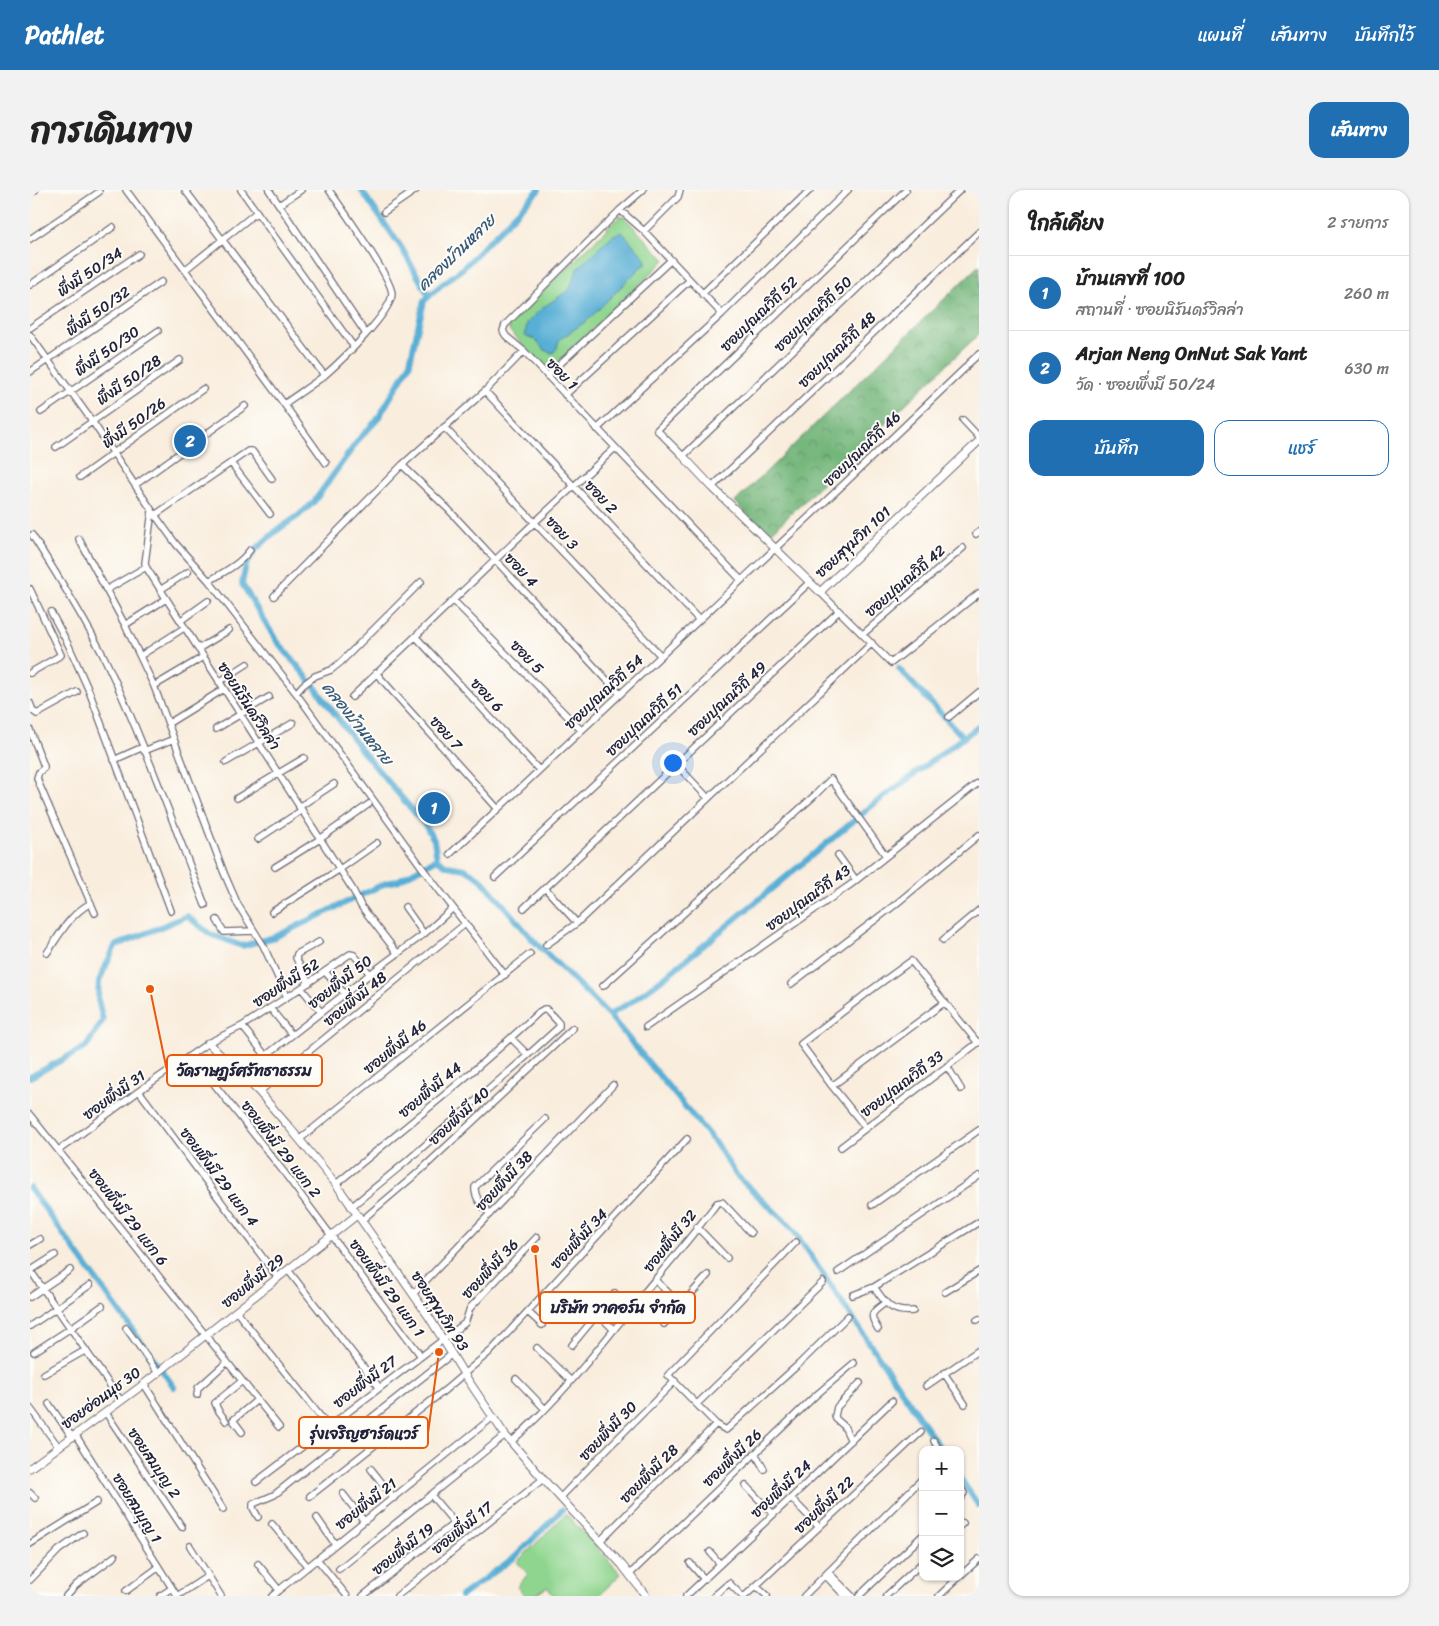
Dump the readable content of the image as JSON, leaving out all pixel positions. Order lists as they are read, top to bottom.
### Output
{
  "streets": {
    "street": [
      "พึ่งมี 50/34",
      "พึ่งมี 50/32",
      "ซอยปุณณวิถี 52",
      "ซอยปุณณวิถี 50",
      "ซอยปุณณวิถี 48",
      "พึ่งมี 50/30",
      "ซอย 1",
      "พึ่งมี 50/28",
      "พึ่งมี 50/26",
      "ซอยปุณณวิถี 46",
      "ซอย 2",
      "ซอย 3",
      "ซอยสุขุมวิท 101",
      "ซอย 4",
      "ซอยปุณณวิถี 42",
      "ซอย 5",
      "ซอยปุณณวิถี 54",
      "ซอย 6",
      "ซอยปุณณวิถี 49",
      "ซอยนิรันดร์วิลล่า",
      "ซอยปุณณวิถี 51",
      "ซอย 7",
      "ซอยปุณณวิถี 43",
      "ซอยพึ่งมี 50",
      "ซอยพึ่งมี 52",
      "ซอยพึ่งมี 48",
      "ซอยพึ่งมี 46",
      "ซอยปุณณวิถี 33",
      "ซอยพึ่งมี 44",
      "ซอยพึ่งมี 31",
      "ซอยพึ่งมี 40",
      "ซอยพึ่งมี 29 แยก 2",
      "ซอยพึ่งมี 29 แยก 4",
      "ซอยพึ่งมี 38",
      "ซอยพึ่งมี 29 แยก 6",
      "ซอยพึ่งมี 34",
      "ซอยพึ่งมี 32",
      "ซอยพึ่งมี 36",
      "ซอยพึ่งมี 29",
      "ซอยพึ่งมี 29 แยก 1",
      "ซอยสุขุมวิท 93",
      "ซอยพึ่งมี 27",
      "ซอยอ่อนนุช 30",
      "ซอยพึ่งมี 30",
      "ซอยพึ่งมี 26",
      "ซอยสมบุญ 2",
      "ซอยพึ่งมี 28",
      "ซอยพึ่งมี 24",
      "ซอยพึ่งมี 21",
      "ซอยพึ่งมี 22",
      "ซอยสมบุญ 1",
      "ซอยพึ่งมี 17",
      "ซอยพึ่งมี 19"
    ]
  },
  "crossings": [
    ["ซอยปุณณวิถี 52", "ซอยปุณณวิถี 50"],
    ["ซอยปุณณวิถี 52", "ซอยสุขุมวิท 101"],
    ["ซอยปุณณวิถี 50", "ซอยสุขุมวิท 101"],
    ["ซอยปุณณวิถี 48", "ซอยสุขุมวิท 101"],
    ["ซอย 1", "ซอยปุณณวิถี 54"],
    ["ซอยปุณณวิถี 46", "ซอยสุขุมวิท 101"],
    ["ซอยปุณณวิถี 46", "ซอยปุณณวิถี 54"],
    ["ซอย 2", "ซอยปุณณวิถี 54"],
    ["ซอย 3", "ซอยปุณณวิถี 54"],
    ["ซอยสุขุมวิท 101", "ซอยปุณณวิถี 54"],
    ["ซอยสุขุมวิท 101", "ซอยปุณณวิถี 51"],
    ["ซอย 4", "ซอยปุณณวิถี 54"],
    ["ซอย 5", "ซอยปุณณวิถี 54"],
    ["ซอยปุณณวิถี 54", "ซอย 6"],
    ["ซอยปุณณวิถี 54", "ซอย 7"],
    ["ซอยนิรันดร์วิลล่า", "ซอยพึ่งมี 50"],
    ["ซอยพึ่งมี 50", "ซอยพึ่งมี 52"],
    ["ซอยพึ่งมี 50", "ซอยสุขุมวิท 93"],
    ["ซอยพึ่งมี 52", "ซอยพึ่งมี 31"],
    ["ซอยพึ่งมี 52", "ซอยสุขุมวิท 93"],
    ["ซอยพึ่งมี 48", "ซอยสุขุมวิท 93"],
    ["ซอยพึ่งมี 46", "ซอยสุขุมวิท 93"],
    ["ซอยพึ่งมี 44", "ซอยสุขุมวิท 93"],
    ["ซอยพึ่งมี 31", "ซอยพึ่งมี 29 แยก 2"],
    ["ซอยพึ่งมี 31", "ซอยพึ่งมี 29 แยก 4"],
    ["ซอยพึ่งมี 31", "ซอยพึ่งมี 29 แยก 6"],
    ["ซอยพึ่งมี 31", "ซอยสุขุมวิท 93"],
    ["ซอยพึ่งมี 40", "ซอยพึ่งมี 29"],
    ["ซอยพึ่งมี 40", "ซอยสุขุมวิท 93"],
    ["ซอยพึ่งมี 29 แยก 2", "ซอยพึ่งมี 29"],
    ["ซอยพึ่งมี 29 แยก 2", "ซอยพึ่งมี 29 แยก 1"],
    ["ซอยพึ่งมี 29 แยก 4", "ซอยพึ่งมี 29"],
    ["ซอยพึ่งมี 38", "ซอยสุขุมวิท 93"],
    ["ซอยพึ่งมี 29 แยก 6", "ซอยพึ่งมี 29"],
    ["ซอยพึ่งมี 34", "ซอยสุขุมวิท 93"],
    ["ซอยพึ่งมี 32", "ซอยสุขุมวิท 93"],
    ["ซอยพึ่งมี 36", "ซอยสุขุมวิท 93"],
    ["ซอยพึ่งมี 36", "ซอยพึ่งมี 27"],
    ["ซอยพึ่งมี 29", "ซอยพึ่งมี 29 แยก 1"],
    ["ซอยพึ่งมี 29", "ซอยสุขุมวิท 93"],
    ["ซอยพึ่งมี 29", "ซอยอ่อนนุช 30"],
    ["ซอยพึ่งมี 29 แยก 1", "ซอยพึ่งมี 27"],
    ["ซอยสุขุมวิท 93", "ซอยพึ่งมี 27"],
    ["ซอยสุขุมวิท 93", "ซอยพึ่งมี 30"],
    ["ซอยสุขุมวิท 93", "ซอยพึ่งมี 26"],
    ["ซอยสุขุมวิท 93", "ซอยพึ่งมี 28"],
    ["ซอยสุขุมวิท 93", "ซอยพึ่งมี 21"],
    ["ซอยสุขุมวิท 93", "ซอยพึ่งมี 17"],
    ["ซอยสุขุมวิท 93", "ซอยพึ่งมี 19"],
    ["ซอยอ่อนนุช 30", "ซอยสมบุญ 2"],
    ["ซอยอ่อนนุช 30", "ซอยสมบุญ 1"]
  ],
  "water": ["คลองบ้านหลาย"],
  "places": ["วัดราษฎร์ศรัทธาธรรม", "บริษัท วาคอร์น จำกัด", "รุ่งเจริญฮาร์ดแวร์"],
  "page": {
    "header": "Pathlet",
    "nav": ["แผนที่", "เส้นทาง", "บันทึกไว้"],
    "title": "การเดินทาง",
    "buttons": [
      "เส้นทาง",
      ["บันทึก", "แชร์"]
    ],
    "heading": ["ใกล้เคียง", "2 รายการ"],
    "list": [
      {
        "mark": "1",
        "name": "บ้านเลขที่ 100",
        "note": "สถานที่ · ซอยนิรันดร์วิลล่า",
        "value": "260 m"
      },
      {
        "mark": "2",
        "name": "Arjan Neng OnNut Sak Yant",
        "note": "วัด · ซอยพึ่งมี 50/24",
        "value": "630 m"
      }
    ],
    "pins": ["2", "1"],
    "map_buttons": ["+", "−"]
  }
}
